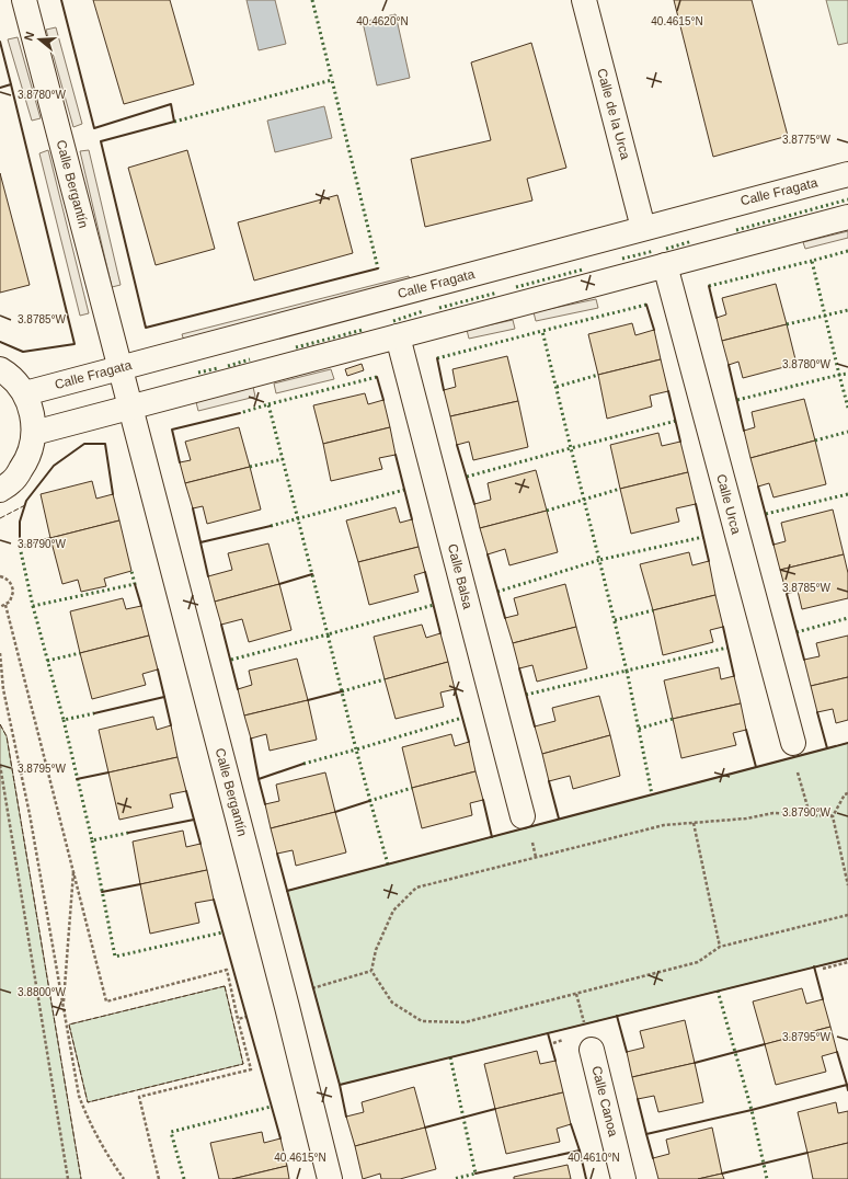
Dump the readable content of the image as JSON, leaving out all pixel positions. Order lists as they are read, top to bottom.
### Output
{
  "streets": {
    "street": [
      "Calle de la Urca",
      "Calle Bergantín",
      "Calle Fragata",
      "Calle Urca",
      "Calle Balsa",
      "Calle Canoa"
    ]
  },
  "crossings": [
    ["Calle de la Urca", "Calle Fragata"],
    ["Calle Bergantín", "Calle Fragata"]
  ],
  "north": "left",
  "coordinates": [
    "40.4620°N",
    "40.4615°N",
    "3.8780°W",
    "3.8775°W",
    "3.8785°W",
    "3.8790°W",
    "3.8795°W",
    "3.8800°W",
    "40.4610°N"
  ]
}
